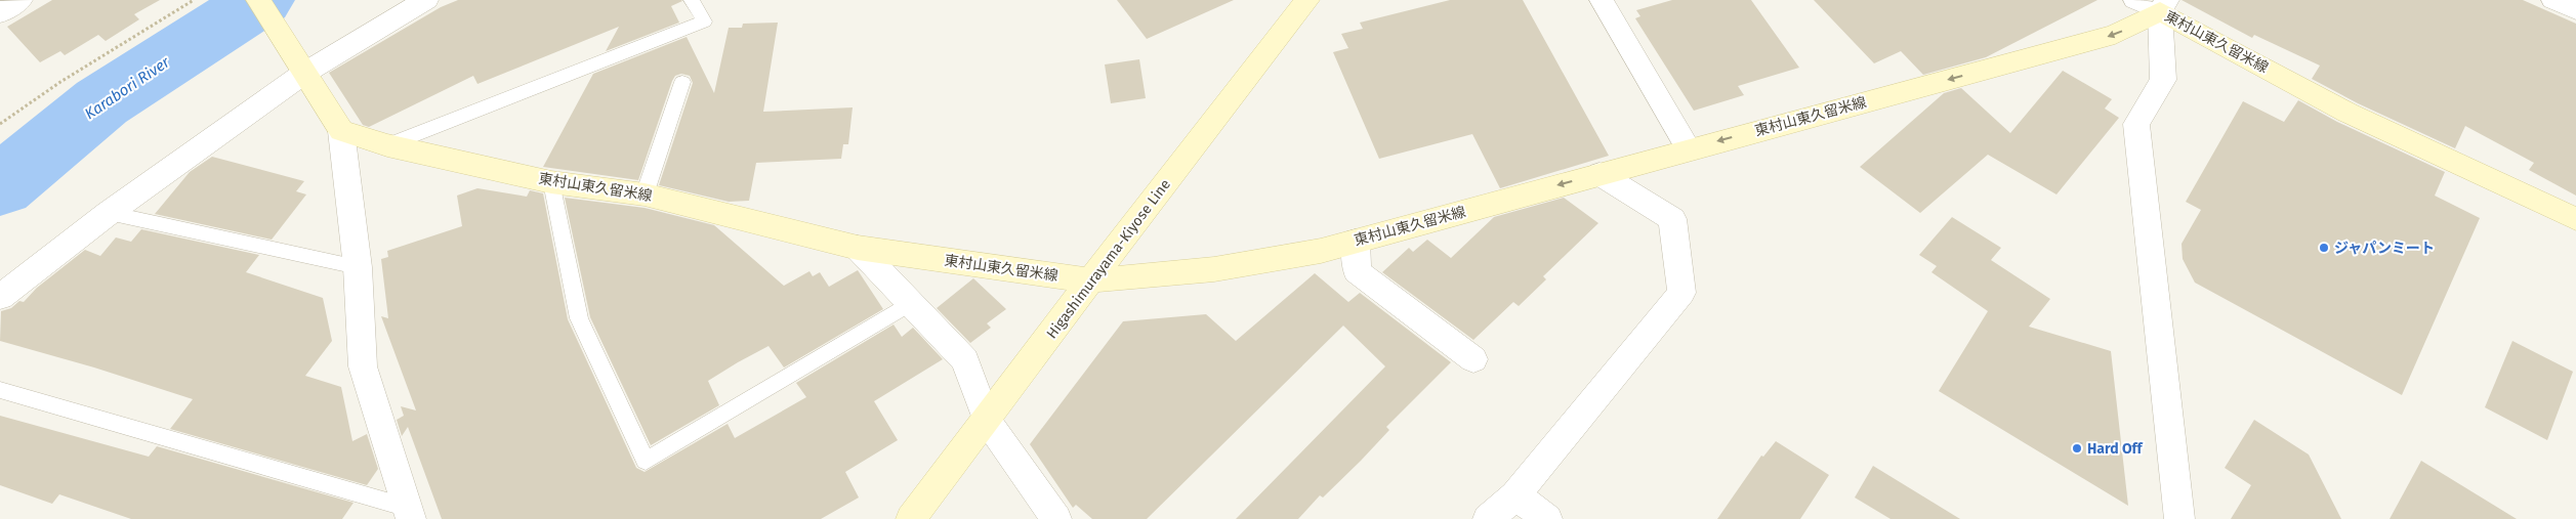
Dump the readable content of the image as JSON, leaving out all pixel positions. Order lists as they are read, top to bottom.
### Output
{
  "streets": {
    "main road": ["東村山東久留米線", "Higashimurayama-Kiyose Line"]
  },
  "crossings": [
    ["東村山東久留米線", "Higashimurayama-Kiyose Line"]
  ],
  "water": ["Karabori River"],
  "places": ["ジャパンミート", "Hard Off"]
}
